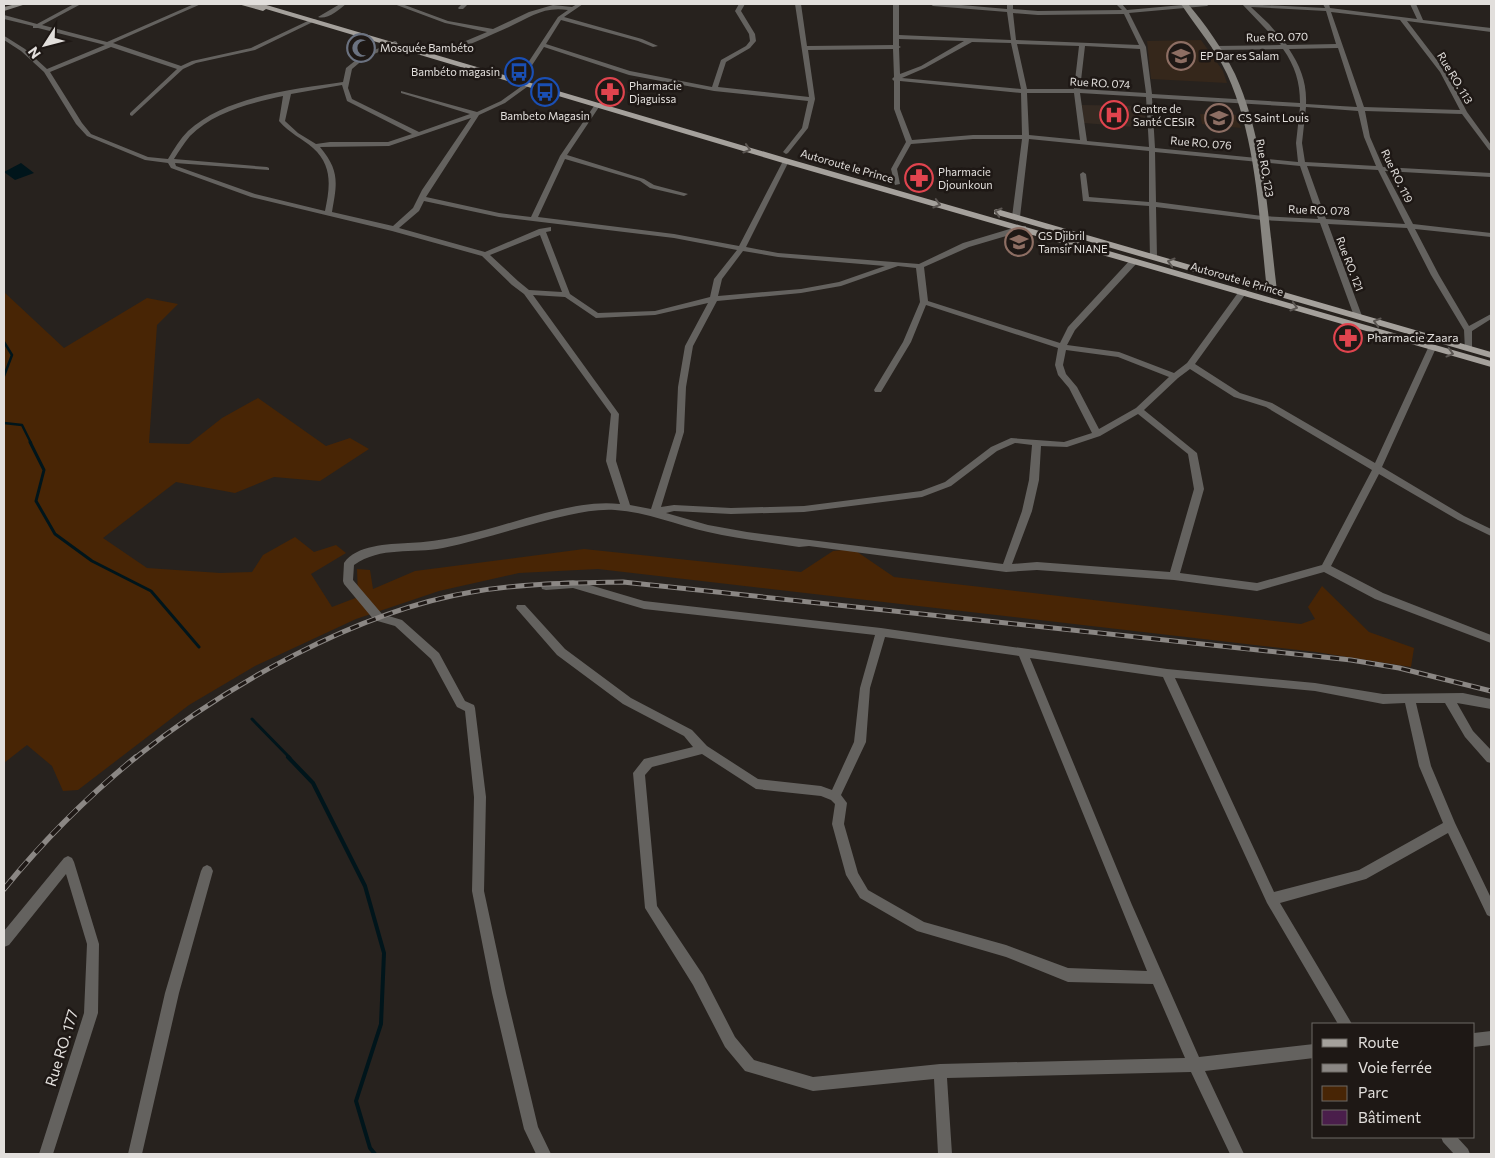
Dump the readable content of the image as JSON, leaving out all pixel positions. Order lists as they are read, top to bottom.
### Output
{
  "streets": {
    "main road": ["Autoroute le Prince"],
    "street": [
      "Rue RO. 070",
      "Rue RO. 113",
      "Rue RO. 074",
      "Rue RO. 076",
      "Rue RO. 123",
      "Rue RO. 119",
      "Rue RO. 078",
      "Rue RO. 121",
      "Rue RO. 177"
    ]
  },
  "crossings": [
    ["Rue RO. 070", "Rue RO. 123"],
    ["Rue RO. 070", "Rue RO. 119"],
    ["Rue RO. 070", "Rue RO. 121"],
    ["Rue RO. 113", "Rue RO. 074"],
    ["Rue RO. 074", "Rue RO. 123"],
    ["Rue RO. 074", "Rue RO. 119"],
    ["Rue RO. 074", "Rue RO. 121"],
    ["Rue RO. 076", "Rue RO. 123"],
    ["Rue RO. 076", "Rue RO. 119"],
    ["Rue RO. 076", "Rue RO. 121"],
    ["Autoroute le Prince", "Rue RO. 123"],
    ["Autoroute le Prince", "Rue RO. 121"],
    ["Rue RO. 123", "Rue RO. 078"],
    ["Rue RO. 119", "Rue RO. 078"],
    ["Rue RO. 078", "Rue RO. 121"]
  ],
  "places": {
    "mosque": ["Mosquée Bambéto"],
    "school or university": ["EP Dar es Salam", "CS Saint Louis", "GS Djibril Tamsir NIANE"],
    "bus stop": ["Bambéto magasin", "Bambeto Magasin"],
    "pharmacy": ["Pharmacie Djaguissa", "Pharmacie Djounkoun", "Pharmacie Zaara"],
    "hospital": ["Centre de Santé CESIR"]
  },
  "legend": [
    "Route",
    "Voie ferrée",
    "Parc",
    "Bâtiment"
  ],
  "north": "bottom left"
}
